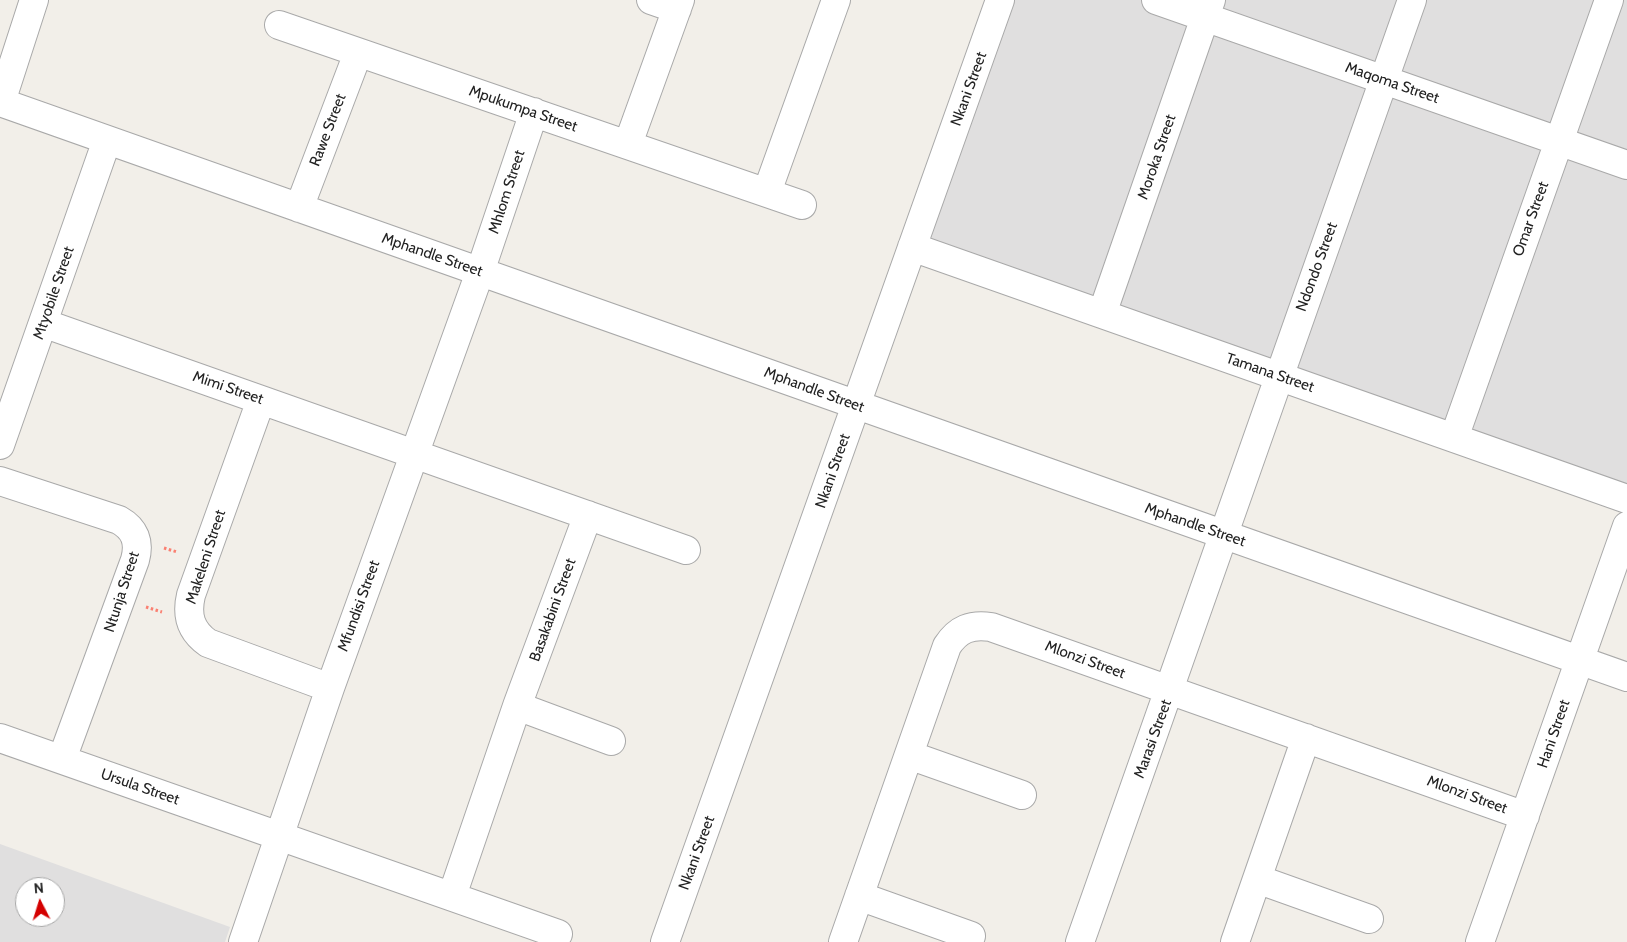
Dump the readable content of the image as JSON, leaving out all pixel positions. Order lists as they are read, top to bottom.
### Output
{
  "streets": {
    "street": [
      "Maqoma Street",
      "Nkani Street",
      "Mpukumpa Street",
      "Rawe Street",
      "Moroka Street",
      "Mhlom Street",
      "Omar Street",
      "Mphandle Street",
      "Ndondo Street",
      "Mtyobile Street",
      "Tamana Street",
      "Mimi Street",
      "Makeleni Street",
      "Ntunja Street",
      "Mfundisi Street",
      "Basakabini Street",
      "Mlonzi Street",
      "Hani Street",
      "Marasi Street",
      "Ursula Street"
    ]
  },
  "crossings": [
    ["Maqoma Street", "Moroka Street"],
    ["Maqoma Street", "Omar Street"],
    ["Maqoma Street", "Ndondo Street"],
    ["Nkani Street", "Mphandle Street"],
    ["Nkani Street", "Tamana Street"],
    ["Mpukumpa Street", "Rawe Street"],
    ["Mpukumpa Street", "Mhlom Street"],
    ["Rawe Street", "Mphandle Street"],
    ["Moroka Street", "Tamana Street"],
    ["Mhlom Street", "Mphandle Street"],
    ["Mhlom Street", "Mfundisi Street"],
    ["Omar Street", "Tamana Street"],
    ["Mphandle Street", "Ndondo Street"],
    ["Mphandle Street", "Mtyobile Street"],
    ["Mphandle Street", "Mfundisi Street"],
    ["Mphandle Street", "Hani Street"],
    ["Mphandle Street", "Marasi Street"],
    ["Ndondo Street", "Tamana Street"],
    ["Ndondo Street", "Marasi Street"],
    ["Mtyobile Street", "Mimi Street"],
    ["Mimi Street", "Makeleni Street"],
    ["Mimi Street", "Mfundisi Street"],
    ["Makeleni Street", "Mfundisi Street"],
    ["Ntunja Street", "Ursula Street"],
    ["Mfundisi Street", "Ursula Street"],
    ["Mlonzi Street", "Hani Street"],
    ["Mlonzi Street", "Marasi Street"]
  ],
  "north": "top"
}
